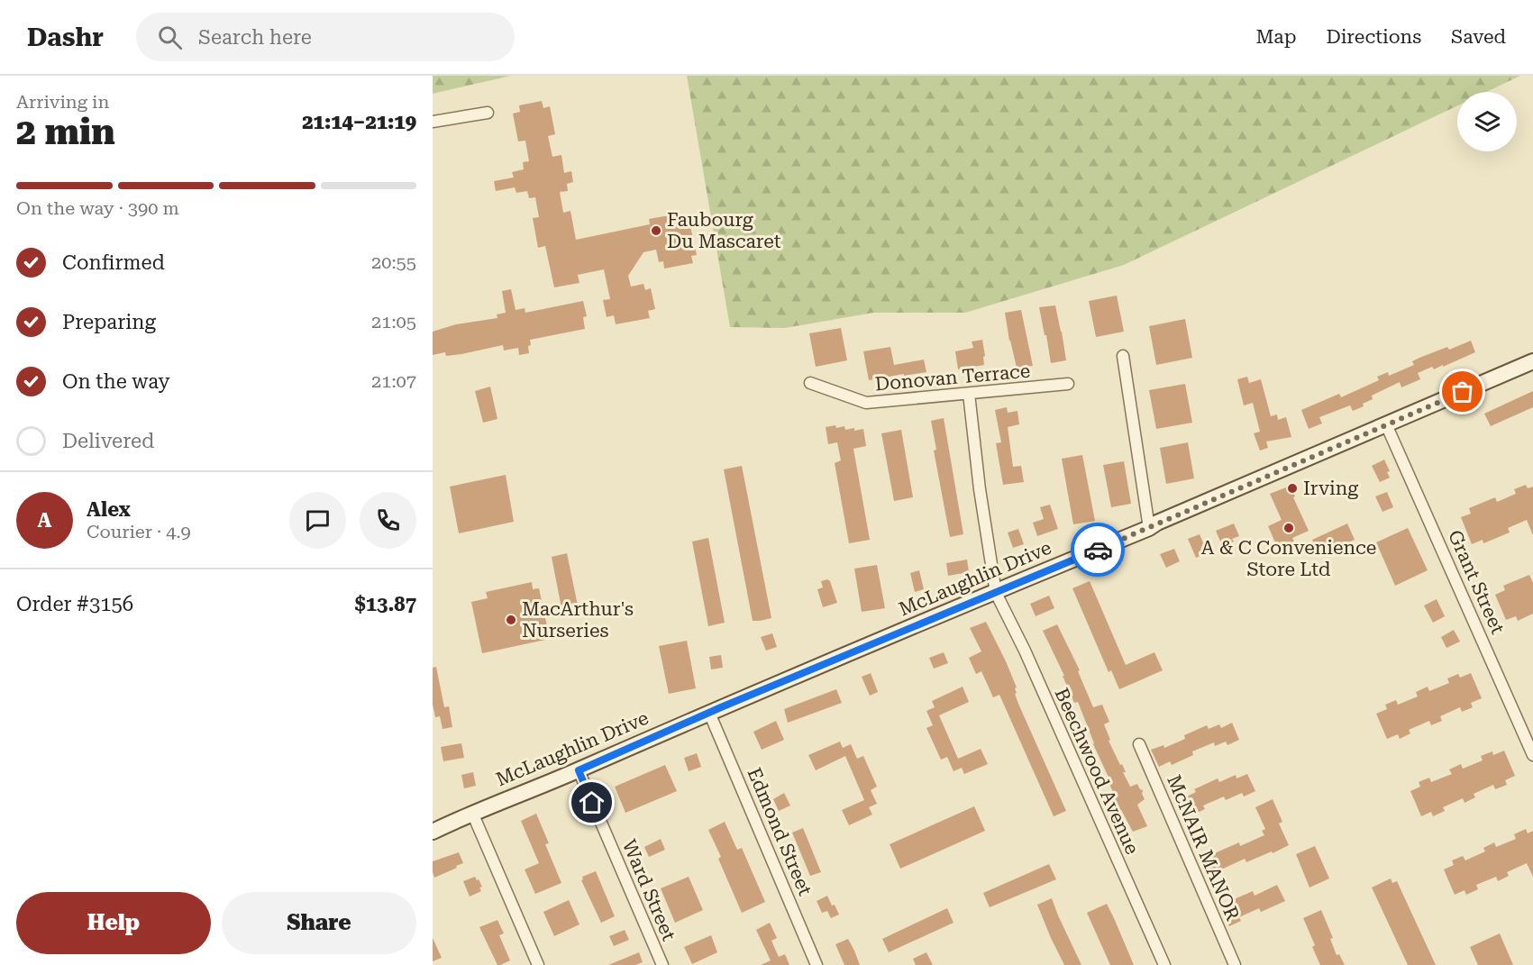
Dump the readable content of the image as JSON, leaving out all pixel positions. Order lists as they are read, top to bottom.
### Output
{
  "streets": {
    "main road": ["McLaughlin Drive"],
    "street": [
      "Donovan Terrace",
      "Grant Street",
      "Beechwood Avenue",
      "Edmond Street",
      "McNAIR MANOR",
      "Ward Street"
    ]
  },
  "crossings": [
    ["Donovan Terrace", "Beechwood Avenue"],
    ["McLaughlin Drive", "Grant Street"],
    ["McLaughlin Drive", "Beechwood Avenue"],
    ["McLaughlin Drive", "Edmond Street"],
    ["McLaughlin Drive", "Ward Street"]
  ],
  "places": [
    "Faubourg Du Mascaret",
    "Irving",
    "A & C Convenience Store Ltd",
    "MacArthur's Nurseries"
  ],
  "page": {
    "header": "Dashr",
    "search": "Search here",
    "nav": ["Map", "Directions", "Saved"],
    "heading": ["2 min", "Arriving in", "21:14–21:19"],
    "panel": [
      "Alex",
      "Courier · 4.9",
      "Order #3156",
      "$13.87"
    ],
    "bar": "On the way · 390 m",
    "list": [
      ["Confirmed", "20:55"],
      ["Preparing", "21:05"],
      ["On the way", "21:07"],
      "Delivered"
    ],
    "round": "A",
    "buttons": ["Help", "Share"]
  }
}
